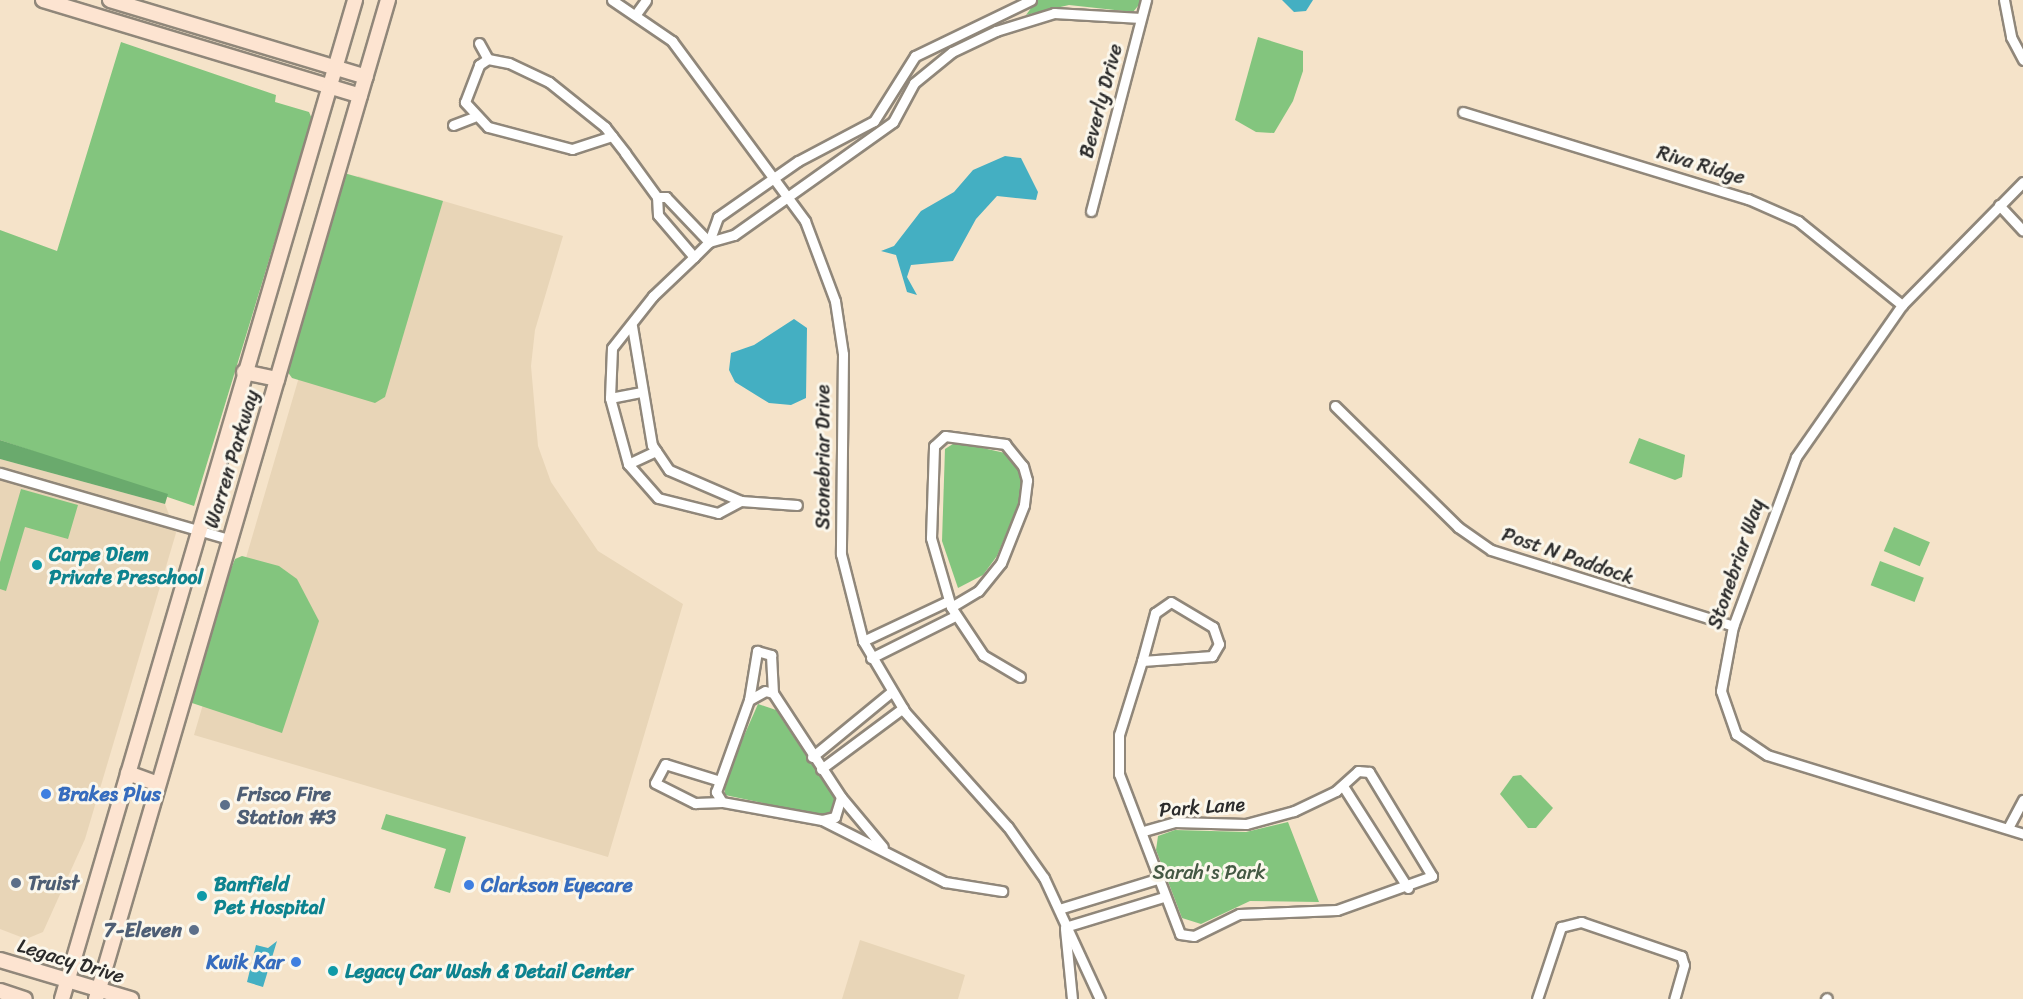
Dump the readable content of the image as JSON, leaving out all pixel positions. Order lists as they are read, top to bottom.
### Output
{
  "streets": {
    "main road": ["Warren Parkway", "Legacy Drive"],
    "street": [
      "Beverly Drive",
      "Riva Ridge",
      "Stonebriar Drive",
      "Post N Paddock",
      "Stonebriar Way",
      "Park Lane"
    ]
  },
  "crossings": [
    ["Riva Ridge", "Stonebriar Way"],
    ["Warren Parkway", "Legacy Drive"],
    ["Post N Paddock", "Stonebriar Way"]
  ],
  "parks": ["Sarah's Park"],
  "places": [
    "Carpe Diem Private Preschool",
    "Brakes Plus",
    "Frisco Fire Station #3",
    "Truist",
    "Clarkson Eyecare",
    "Banfield Pet Hospital",
    "7-Eleven",
    "Kwik Kar",
    "Legacy Car Wash & Detail Center"
  ]
}
